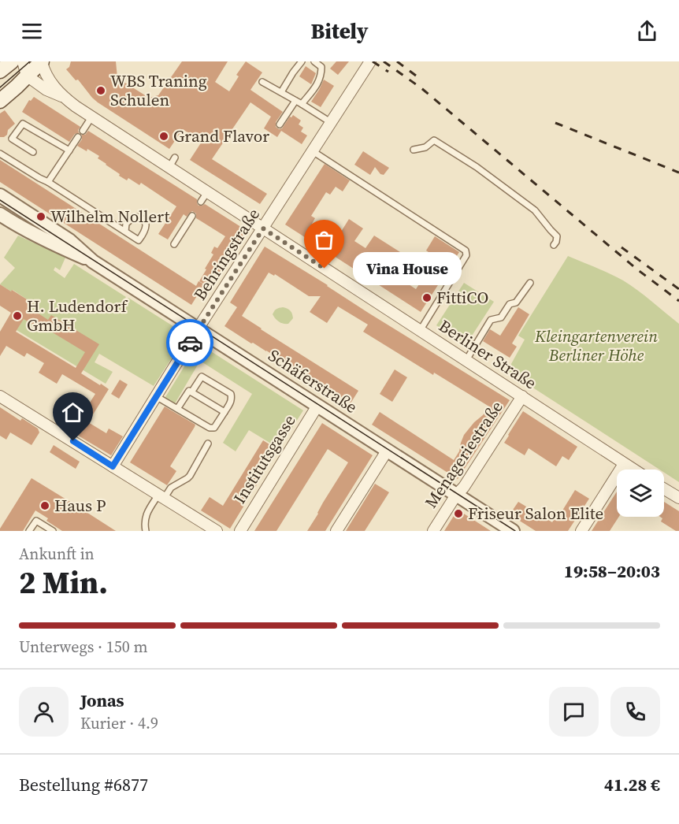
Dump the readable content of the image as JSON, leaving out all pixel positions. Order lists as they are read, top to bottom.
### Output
{
  "streets": {
    "street": [
      "Behringstraße",
      "Berliner Straße",
      "Schäferstraße",
      "Menageriestraße",
      "Institutsgasse"
    ]
  },
  "crossings": [
    ["Behringstraße", "Berliner Straße"],
    ["Behringstraße", "Schäferstraße"],
    ["Berliner Straße", "Menageriestraße"],
    ["Schäferstraße", "Menageriestraße"],
    ["Schäferstraße", "Institutsgasse"]
  ],
  "parks": ["Kleingartenverein Berliner Höhe"],
  "places": [
    "WBS Traning Schulen",
    "Grand Flavor",
    "Wilhelm Nollert",
    "Vina House",
    "FittiCO",
    "H. Ludendorf GmbH",
    "Haus P",
    "Friseur Salon Elite"
  ],
  "page": {
    "header": "Bitely",
    "bubble": "Vina House",
    "heading": ["2 Min.", "Ankunft in", "19:58–20:03"],
    "panel": [
      "Jonas",
      "Kurier · 4.9",
      "Bestellung #6877",
      "41.28 €"
    ],
    "bar": "Unterwegs · 150 m"
  }
}
